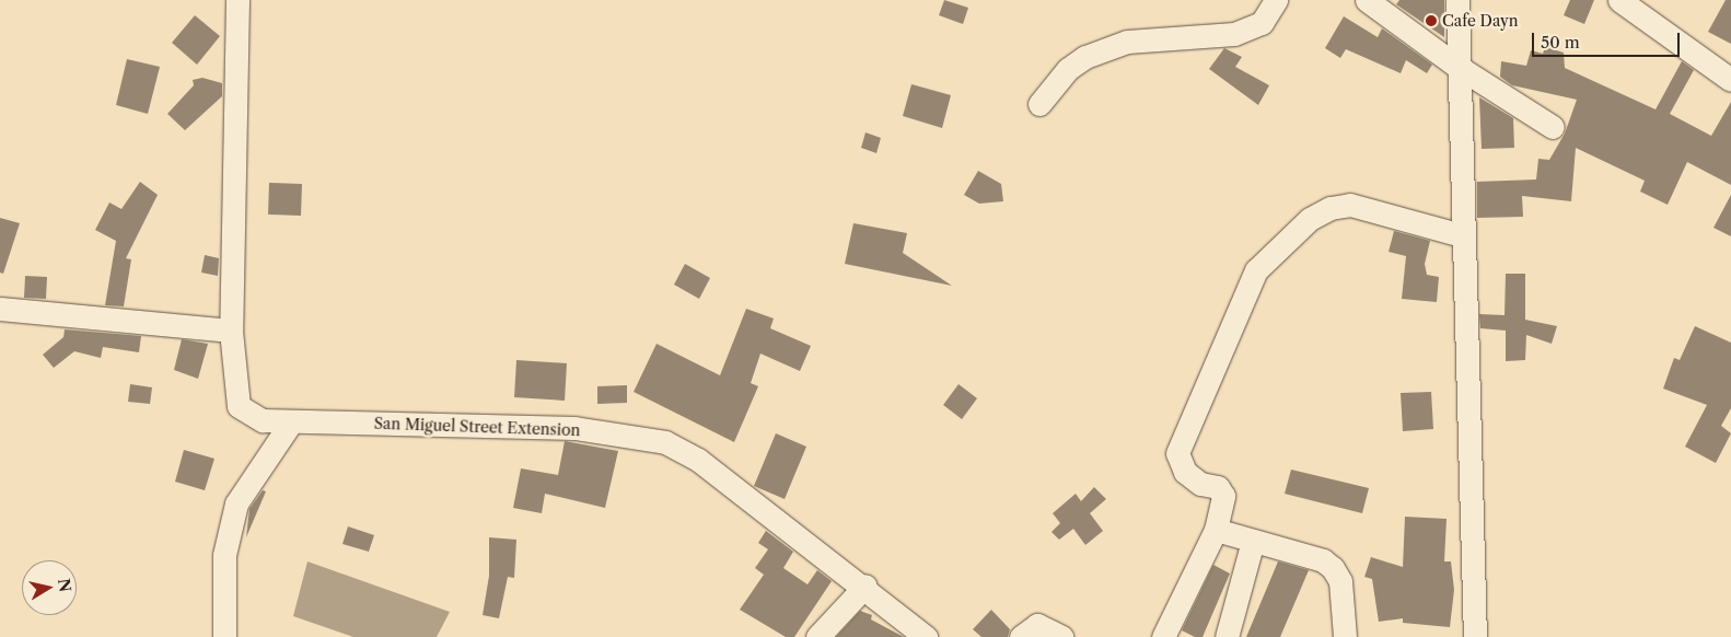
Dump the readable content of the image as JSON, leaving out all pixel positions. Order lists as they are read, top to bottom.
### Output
{
  "streets": {
    "street": ["San Miguel Street Extension"]
  },
  "places": ["Cafe Dayn"],
  "scale_bar": "50 m",
  "north": "right"
}
